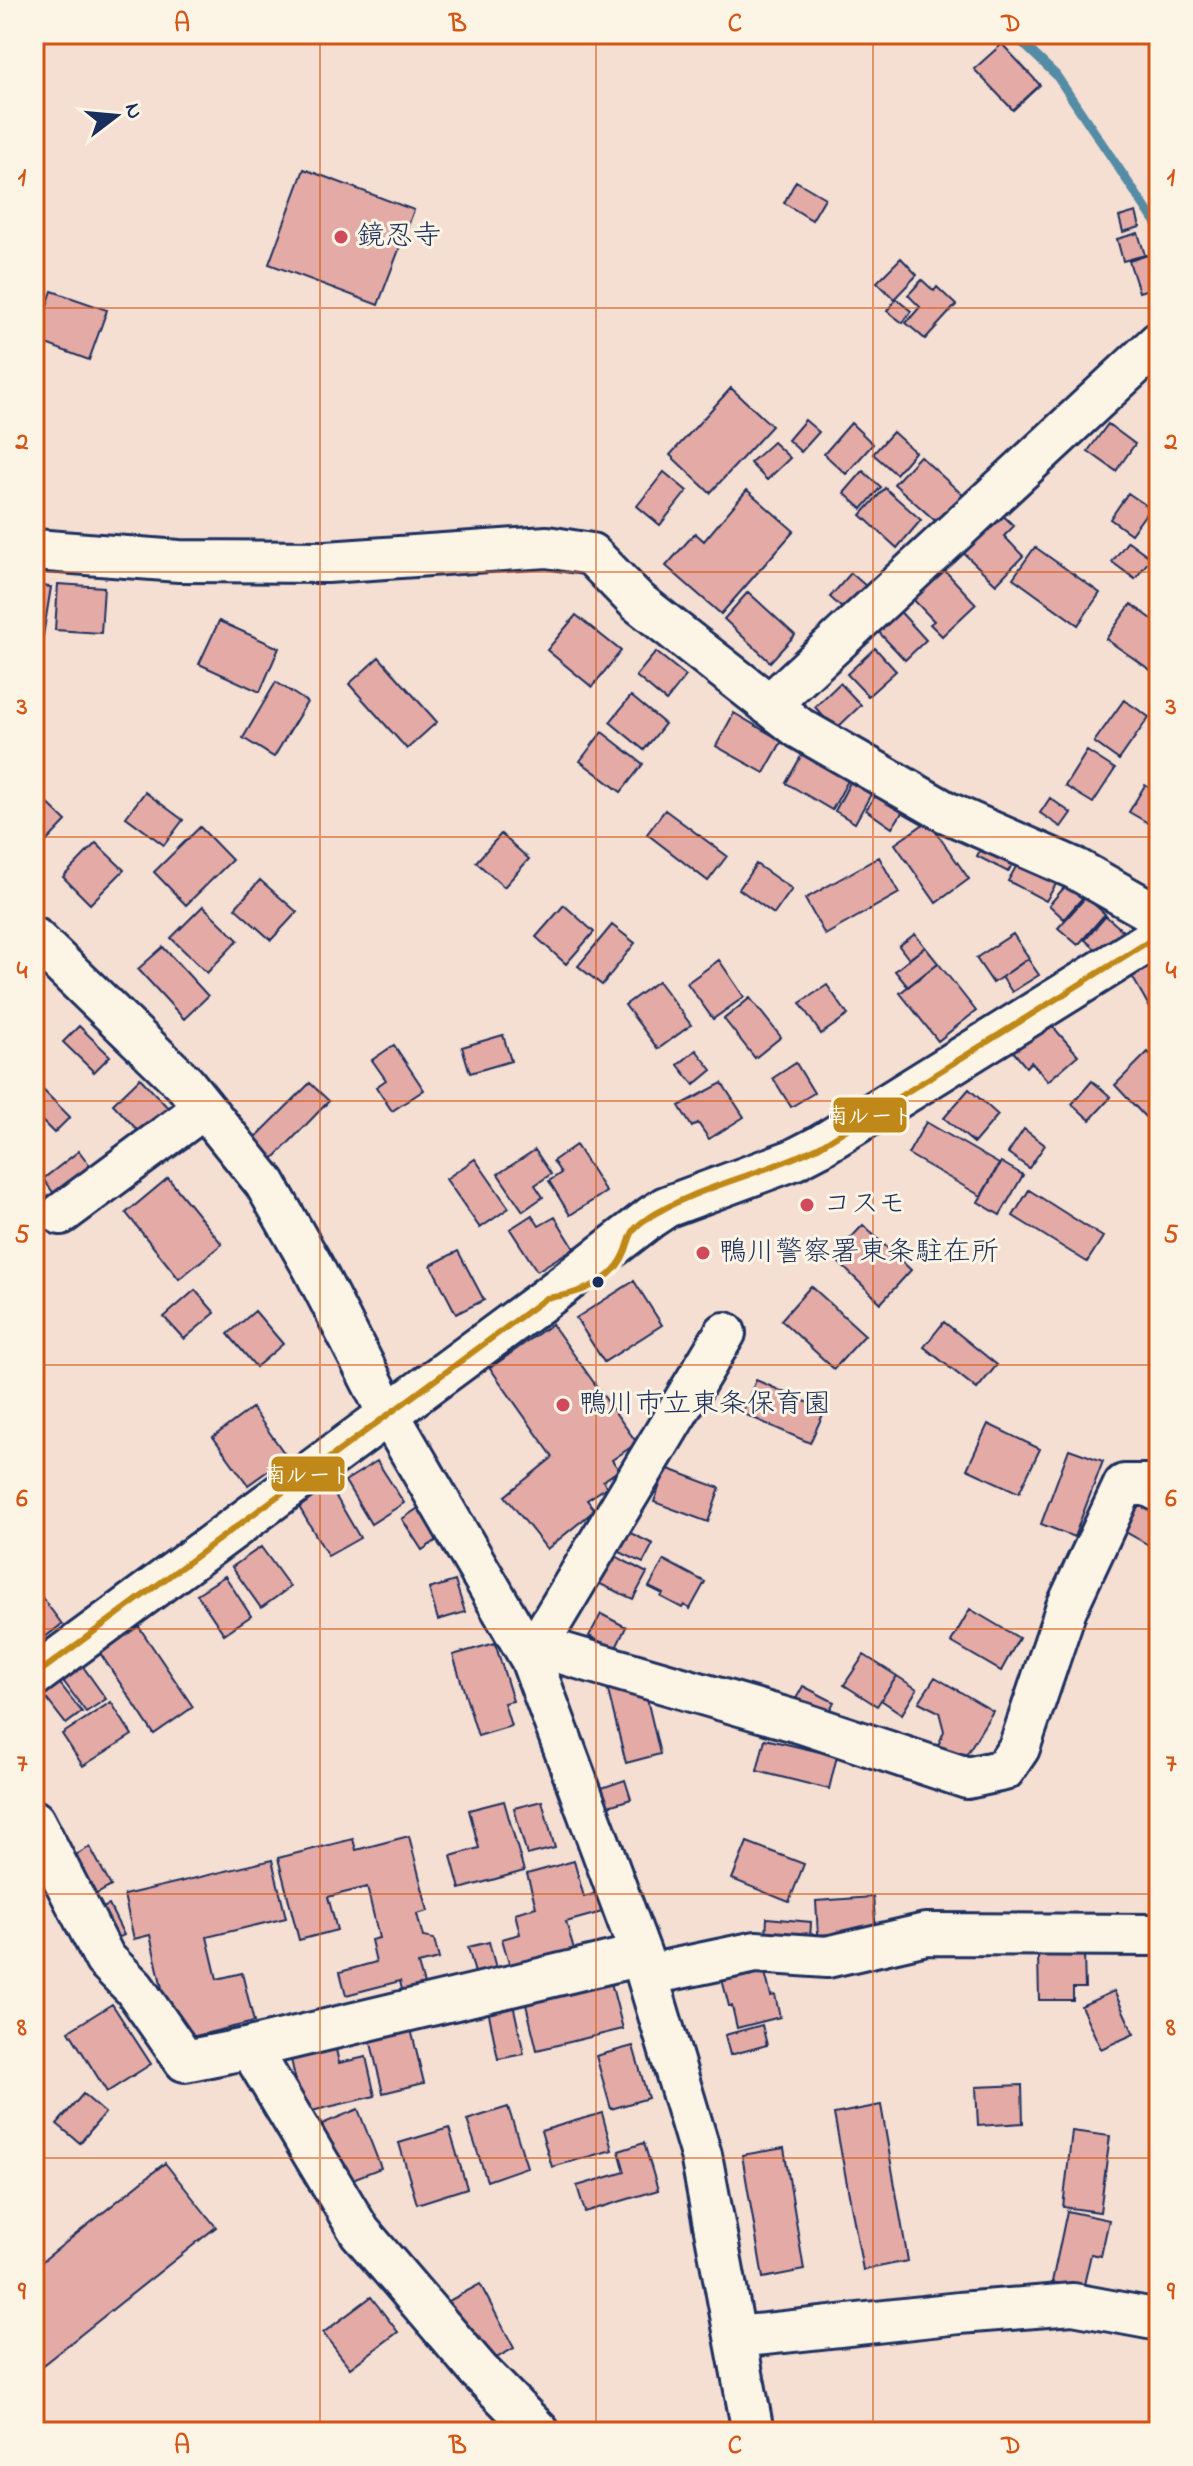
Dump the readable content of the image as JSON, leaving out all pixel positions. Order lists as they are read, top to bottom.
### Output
{
  "places": [
    "鏡忍寺",
    "コスモ",
    "鴨川警察署東条駐在所",
    "鴨川市立東条保育園"
  ],
  "lines": ["transit line 南ルート"],
  "north": "right",
  "grid": {
    "columns": [
      "A",
      "B",
      "C",
      "D"
    ],
    "rows": [
      "1",
      "2",
      "3",
      "4",
      "5",
      "6",
      "7",
      "8",
      "9"
    ]
  }
}
